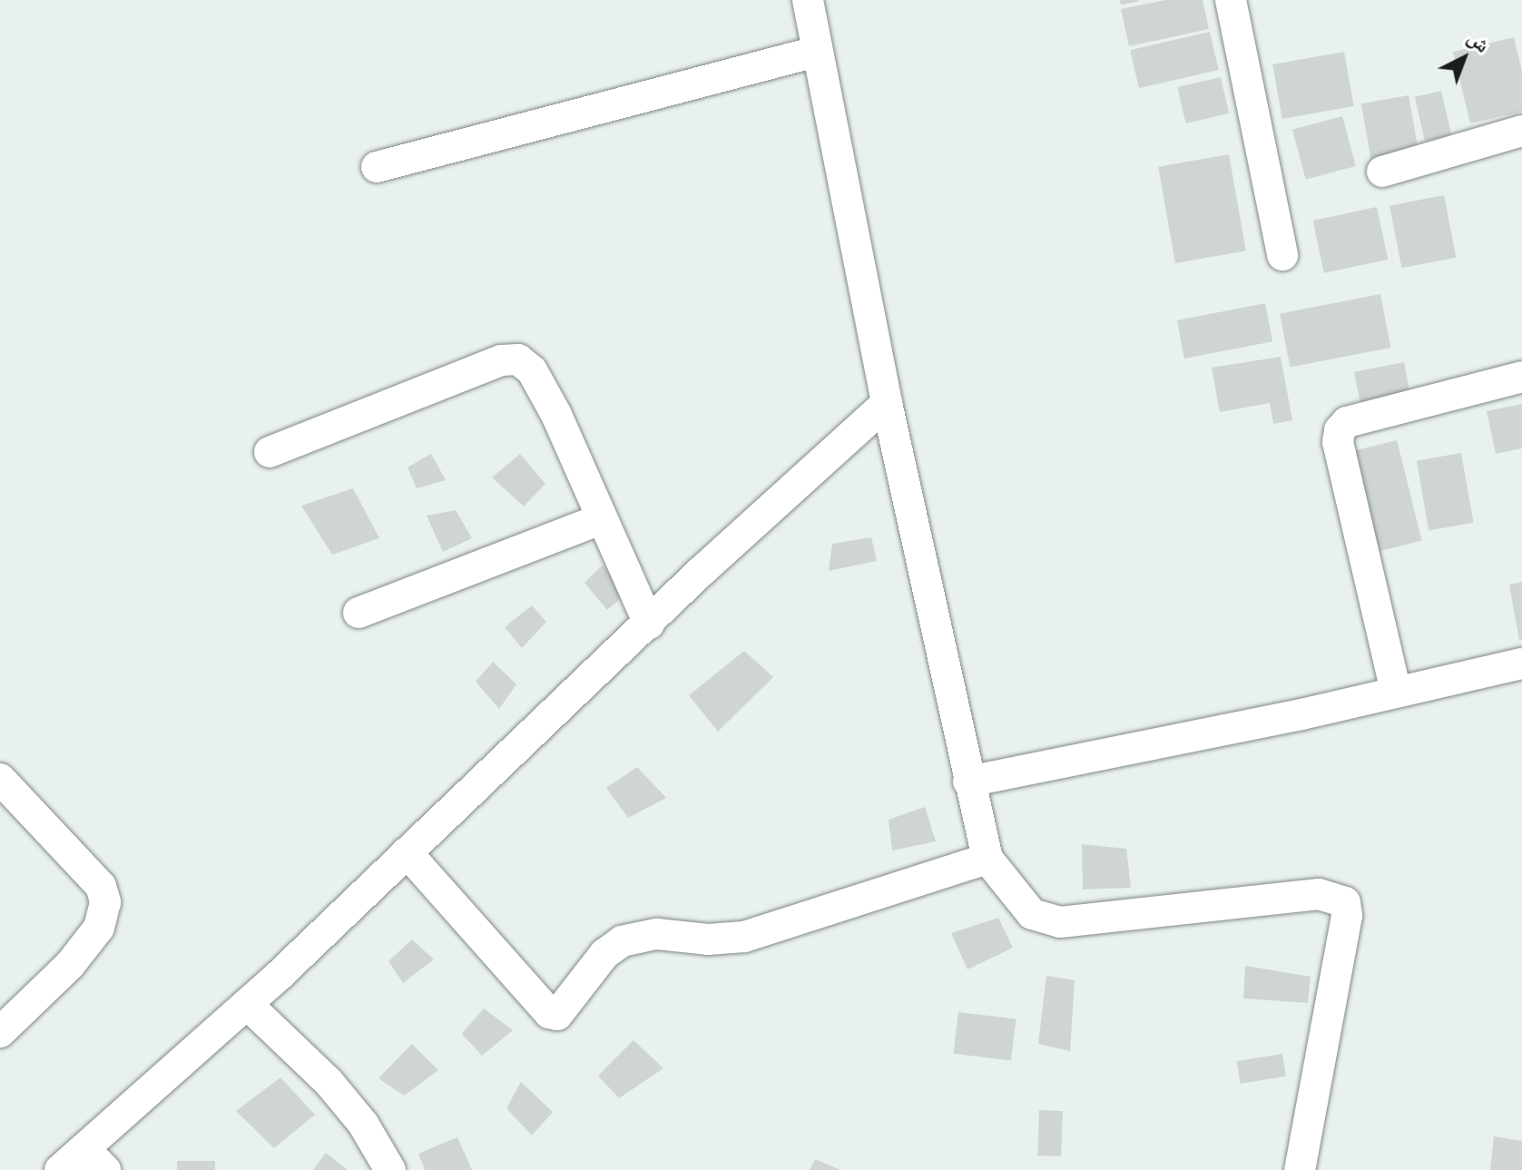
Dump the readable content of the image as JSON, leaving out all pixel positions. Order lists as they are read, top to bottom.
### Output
{
  "north": "top right"
}
